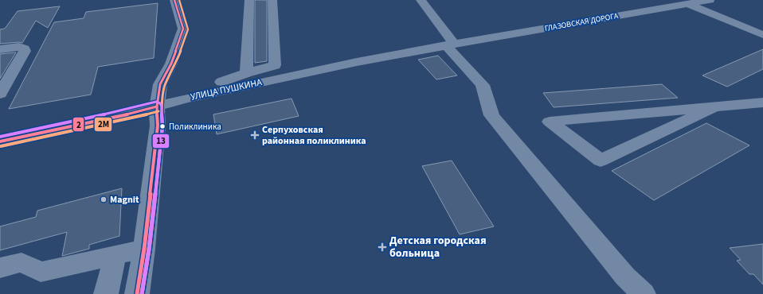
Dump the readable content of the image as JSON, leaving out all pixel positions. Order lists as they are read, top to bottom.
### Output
{
  "streets": {
    "street": ["ГЛАЗОВСКАЯ ДОРОГА", "УЛИЦА ПУШКИНА"]
  },
  "crossings": [
    ["ГЛАЗОВСКАЯ ДОРОГА", "УЛИЦА ПУШКИНА"]
  ],
  "places": {
    "other": ["Поликлиника", "Magnit"],
    "health": ["Серпуховская районная поликлиника", "Детская городская больница"]
  },
  "lines": ["transit line 2", "transit line 2М", "transit line 13"]
}
